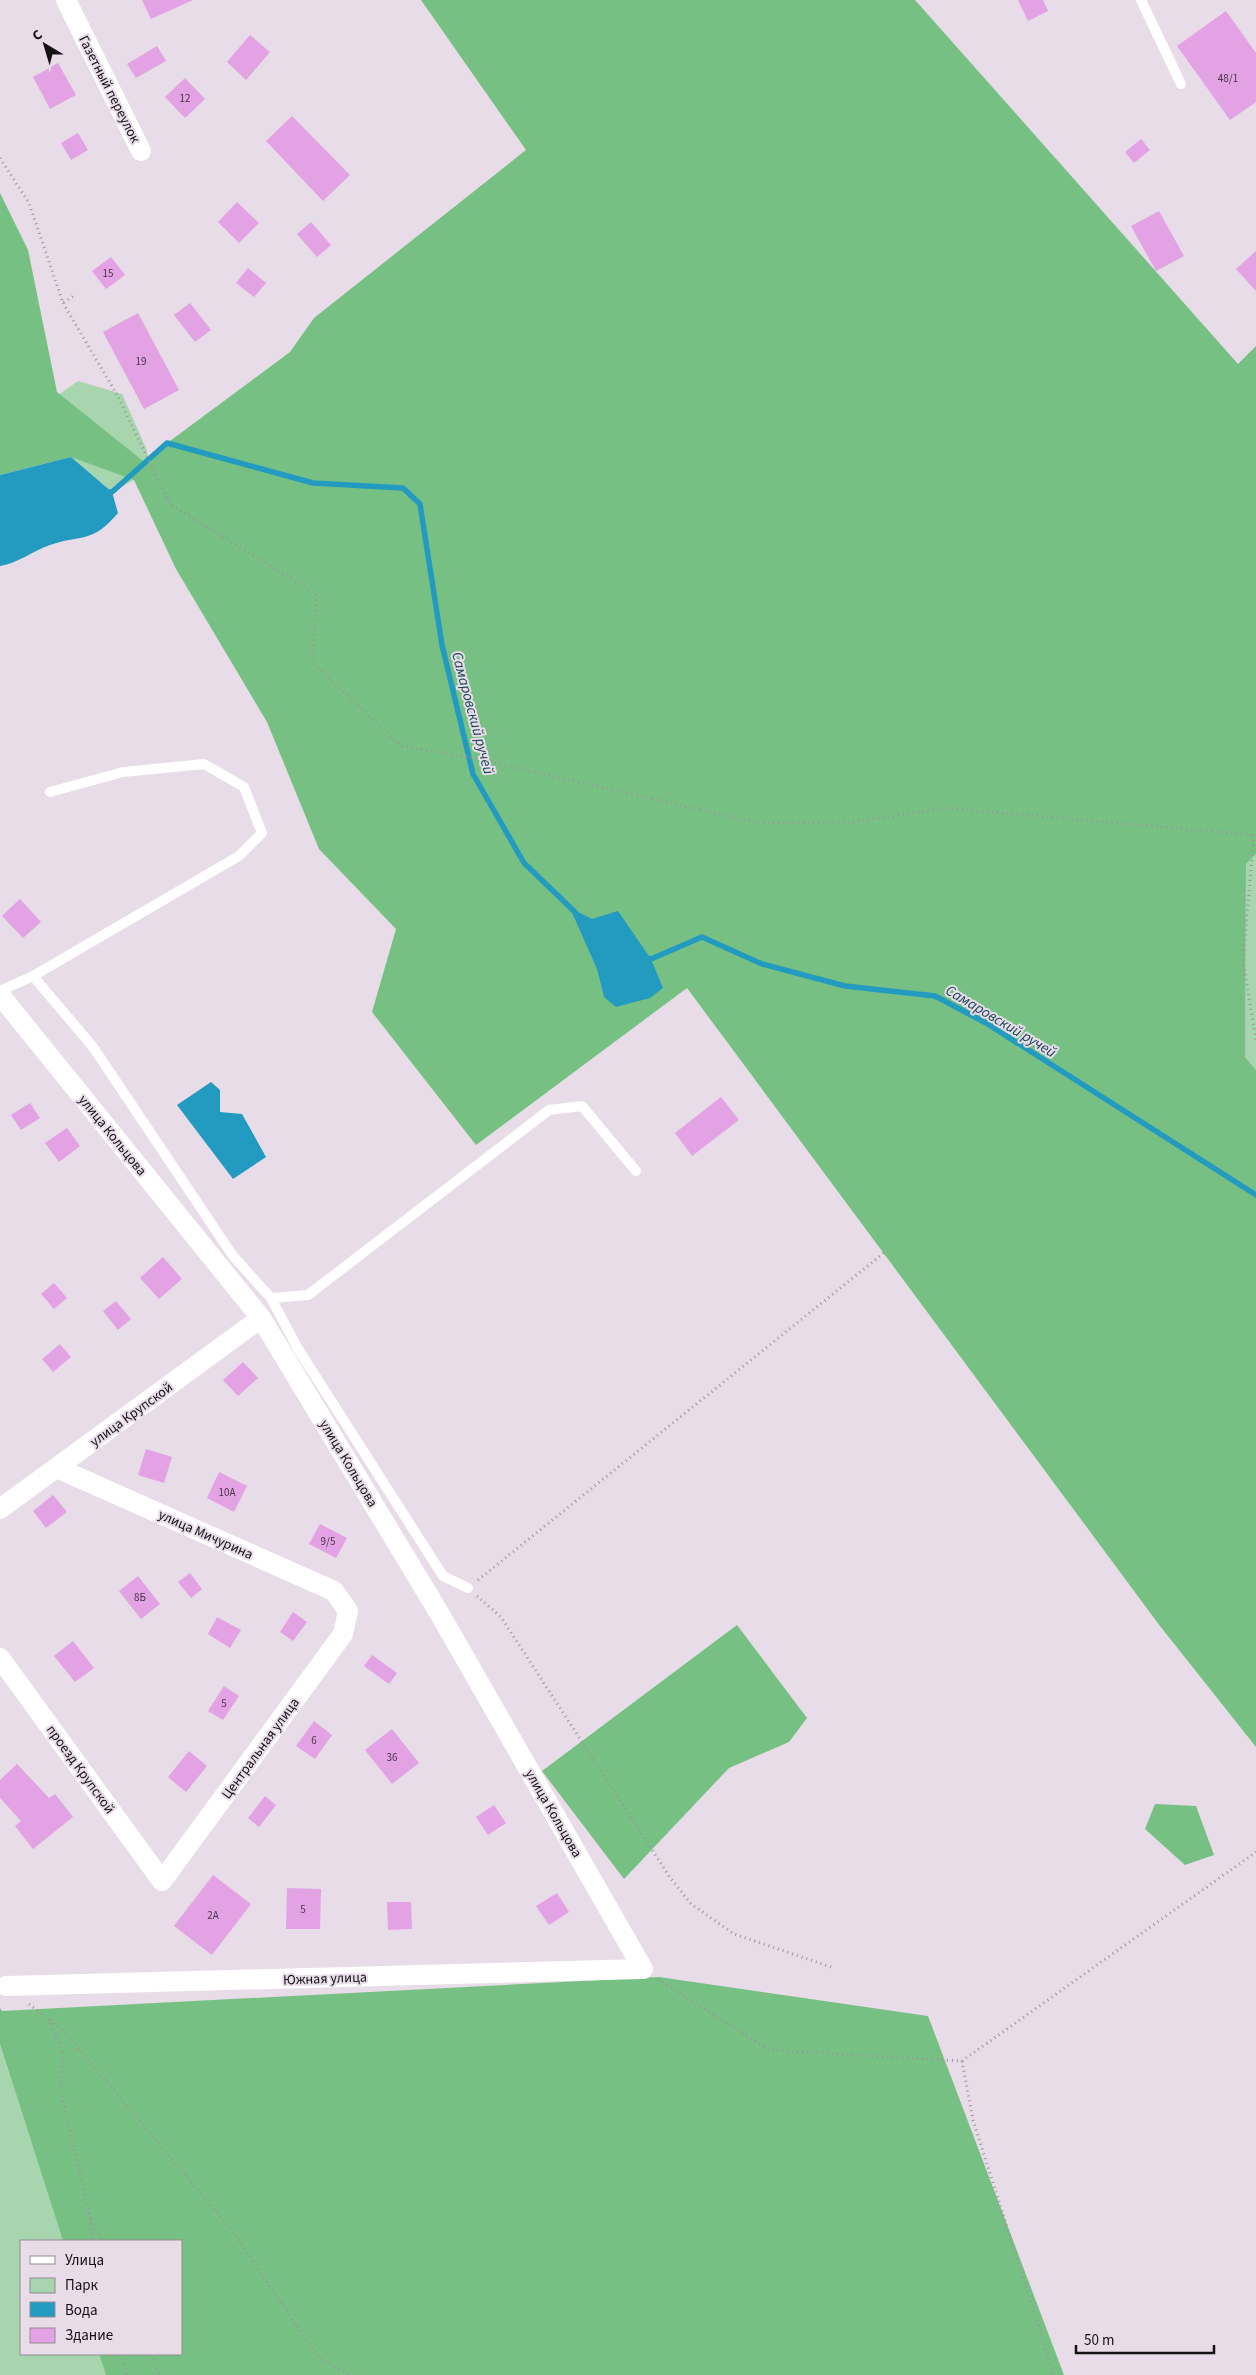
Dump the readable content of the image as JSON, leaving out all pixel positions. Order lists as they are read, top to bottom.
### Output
{
  "streets": {
    "street": [
      "Газетный переулок",
      "улица Кольцова",
      "улица Крупской",
      "улица Мичурина",
      "Центральная улица",
      "проезд Крупской",
      "Южная улица"
    ]
  },
  "crossings": [
    ["улица Кольцова", "улица Крупской"],
    ["улица Кольцова", "Южная улица"],
    ["улица Крупской", "улица Мичурина"],
    ["улица Мичурина", "Центральная улица"],
    ["Центральная улица", "проезд Крупской"]
  ],
  "water": ["Самаровский ручей"],
  "house_numbers": [
    "48/1",
    "12",
    "15",
    "19",
    "10А",
    "9/5",
    "8Б",
    "5",
    "6",
    "36",
    "5",
    "2А"
  ],
  "legend": [
    "Улица",
    "Парк",
    "Вода",
    "Здание"
  ],
  "scale_bar": "50 m",
  "north": "top left"
}
